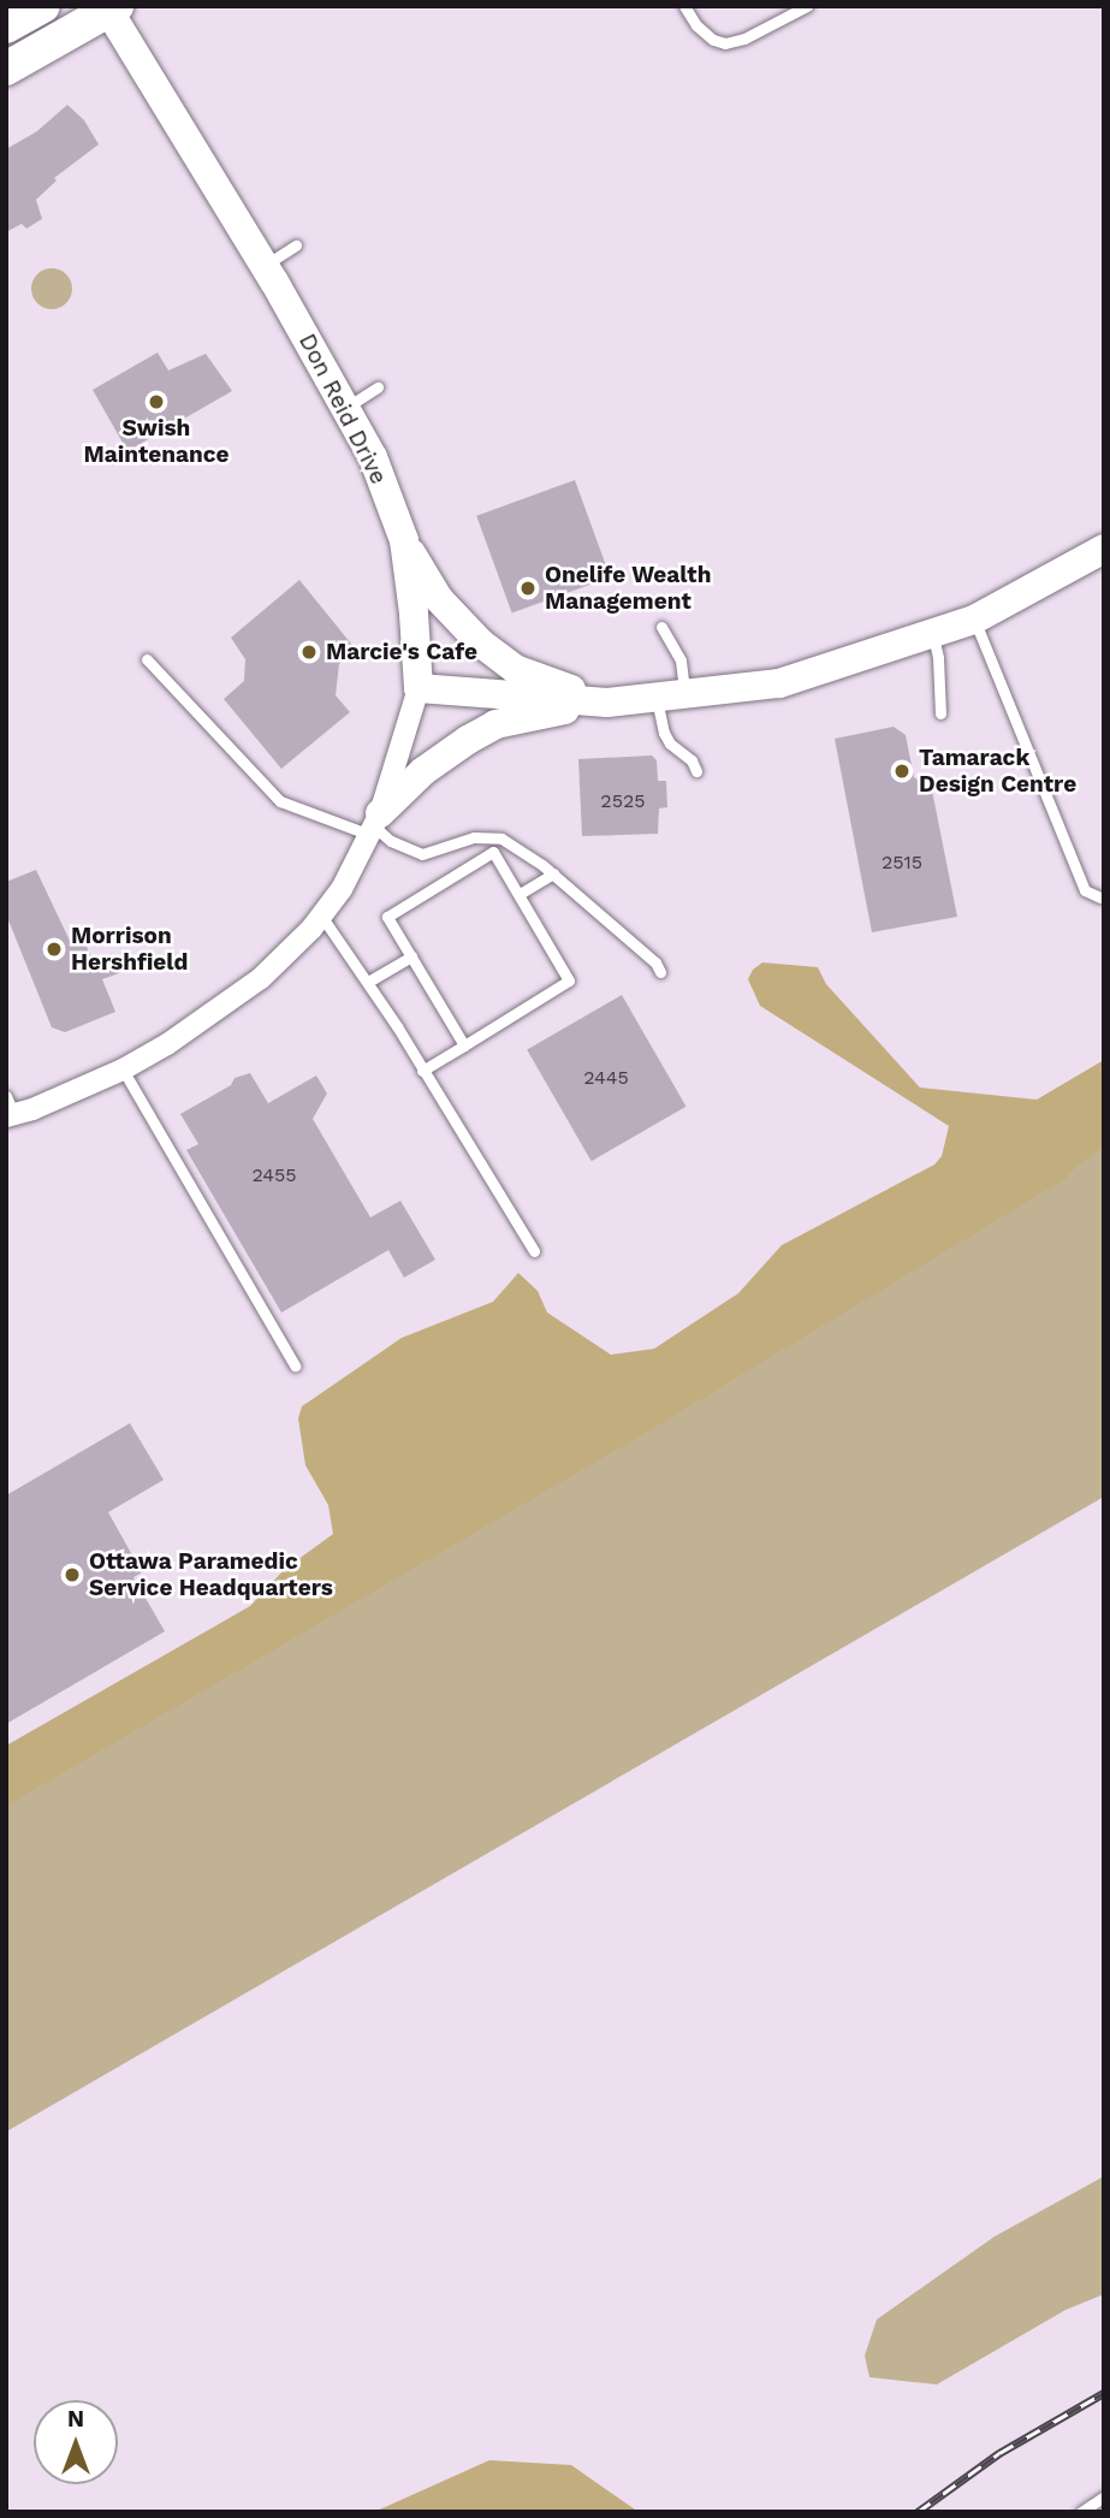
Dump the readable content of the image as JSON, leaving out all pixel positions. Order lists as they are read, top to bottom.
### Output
{
  "streets": {
    "street": ["Don Reid Drive"]
  },
  "places": [
    "Swish Maintenance",
    "Onelife Wealth Management",
    "Marcie's Cafe",
    "Tamarack Design Centre",
    "Morrison Hershfield",
    "Ottawa Paramedic Service Headquarters"
  ],
  "house_numbers": [
    "2525",
    "2515",
    "2445",
    "2455"
  ],
  "north": "top"
}
